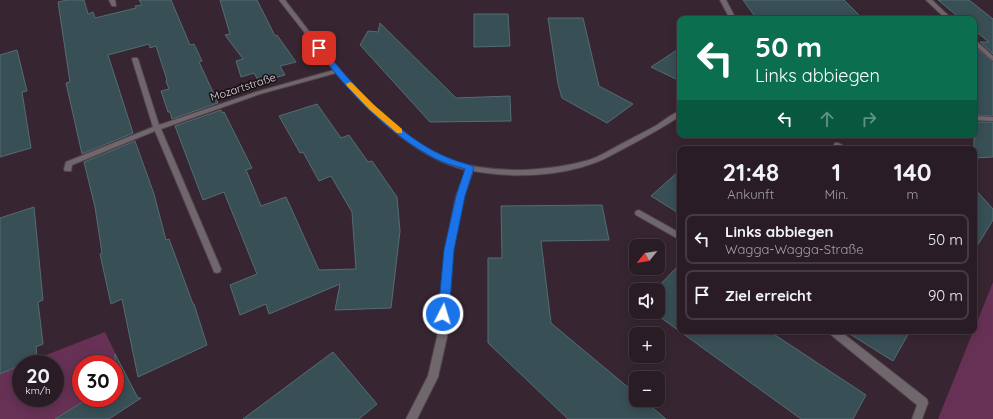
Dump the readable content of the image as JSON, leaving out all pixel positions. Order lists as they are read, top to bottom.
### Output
{
  "streets": {
    "street": ["Mozartstraße"]
  },
  "north": "bottom left",
  "page": {
    "turn": ["50 m", "Links abbiegen"],
    "eta": [
      "21:48",
      "Ankunft",
      "1",
      "Min.",
      "140",
      "m"
    ],
    "list": [
      {
        "name": "Links abbiegen",
        "note": "Wagga-Wagga-Straße",
        "value": "50 m"
      },
      {
        "name": "Ziel erreicht",
        "value": "90 m"
      }
    ],
    "map_buttons": ["+", "−"],
    "speed": "20 km/h",
    "limit": "30"
  }
}
